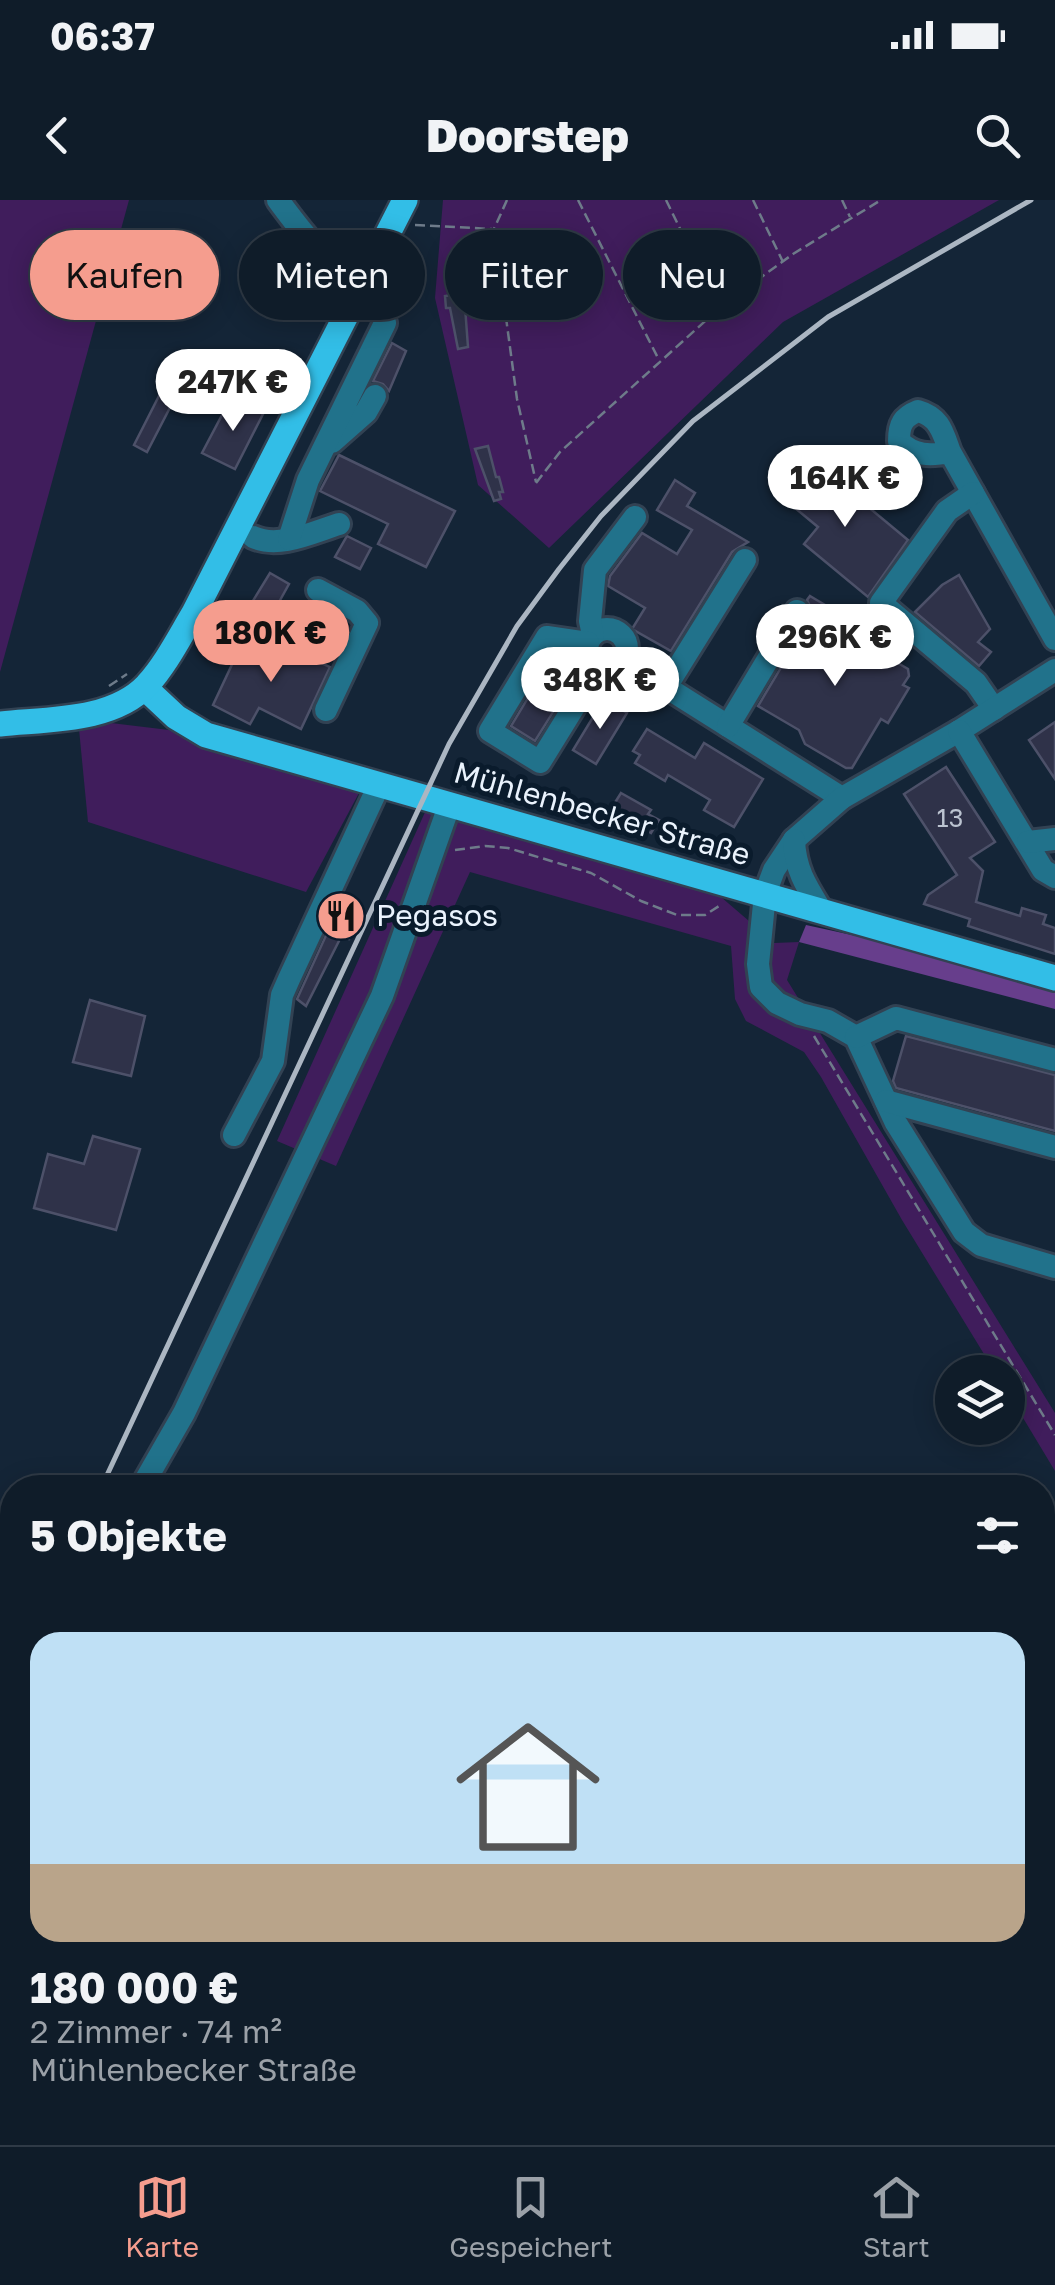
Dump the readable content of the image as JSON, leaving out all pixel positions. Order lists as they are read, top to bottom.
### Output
{
  "streets": {
    "main road": ["Mühlenbecker Straße"]
  },
  "places": {
    "restaurant": ["Pegasos"]
  },
  "house_numbers": ["13"],
  "page": {
    "status": "06:37",
    "header": "Doorstep",
    "chip": [
      "Kaufen",
      "Mieten",
      "Filter",
      "Neu"
    ],
    "price": [
      "247K €",
      "164K €",
      "180K €",
      "296K €",
      "348K €"
    ],
    "heading": "5 Objekte",
    "list": [
      {
        "name": "180 000 €",
        "note": "2 Zimmer · 74 m² · Mühlenbecker Straße"
      }
    ],
    "tabs": ["Karte", "Gespeichert", "Start"]
  }
}
